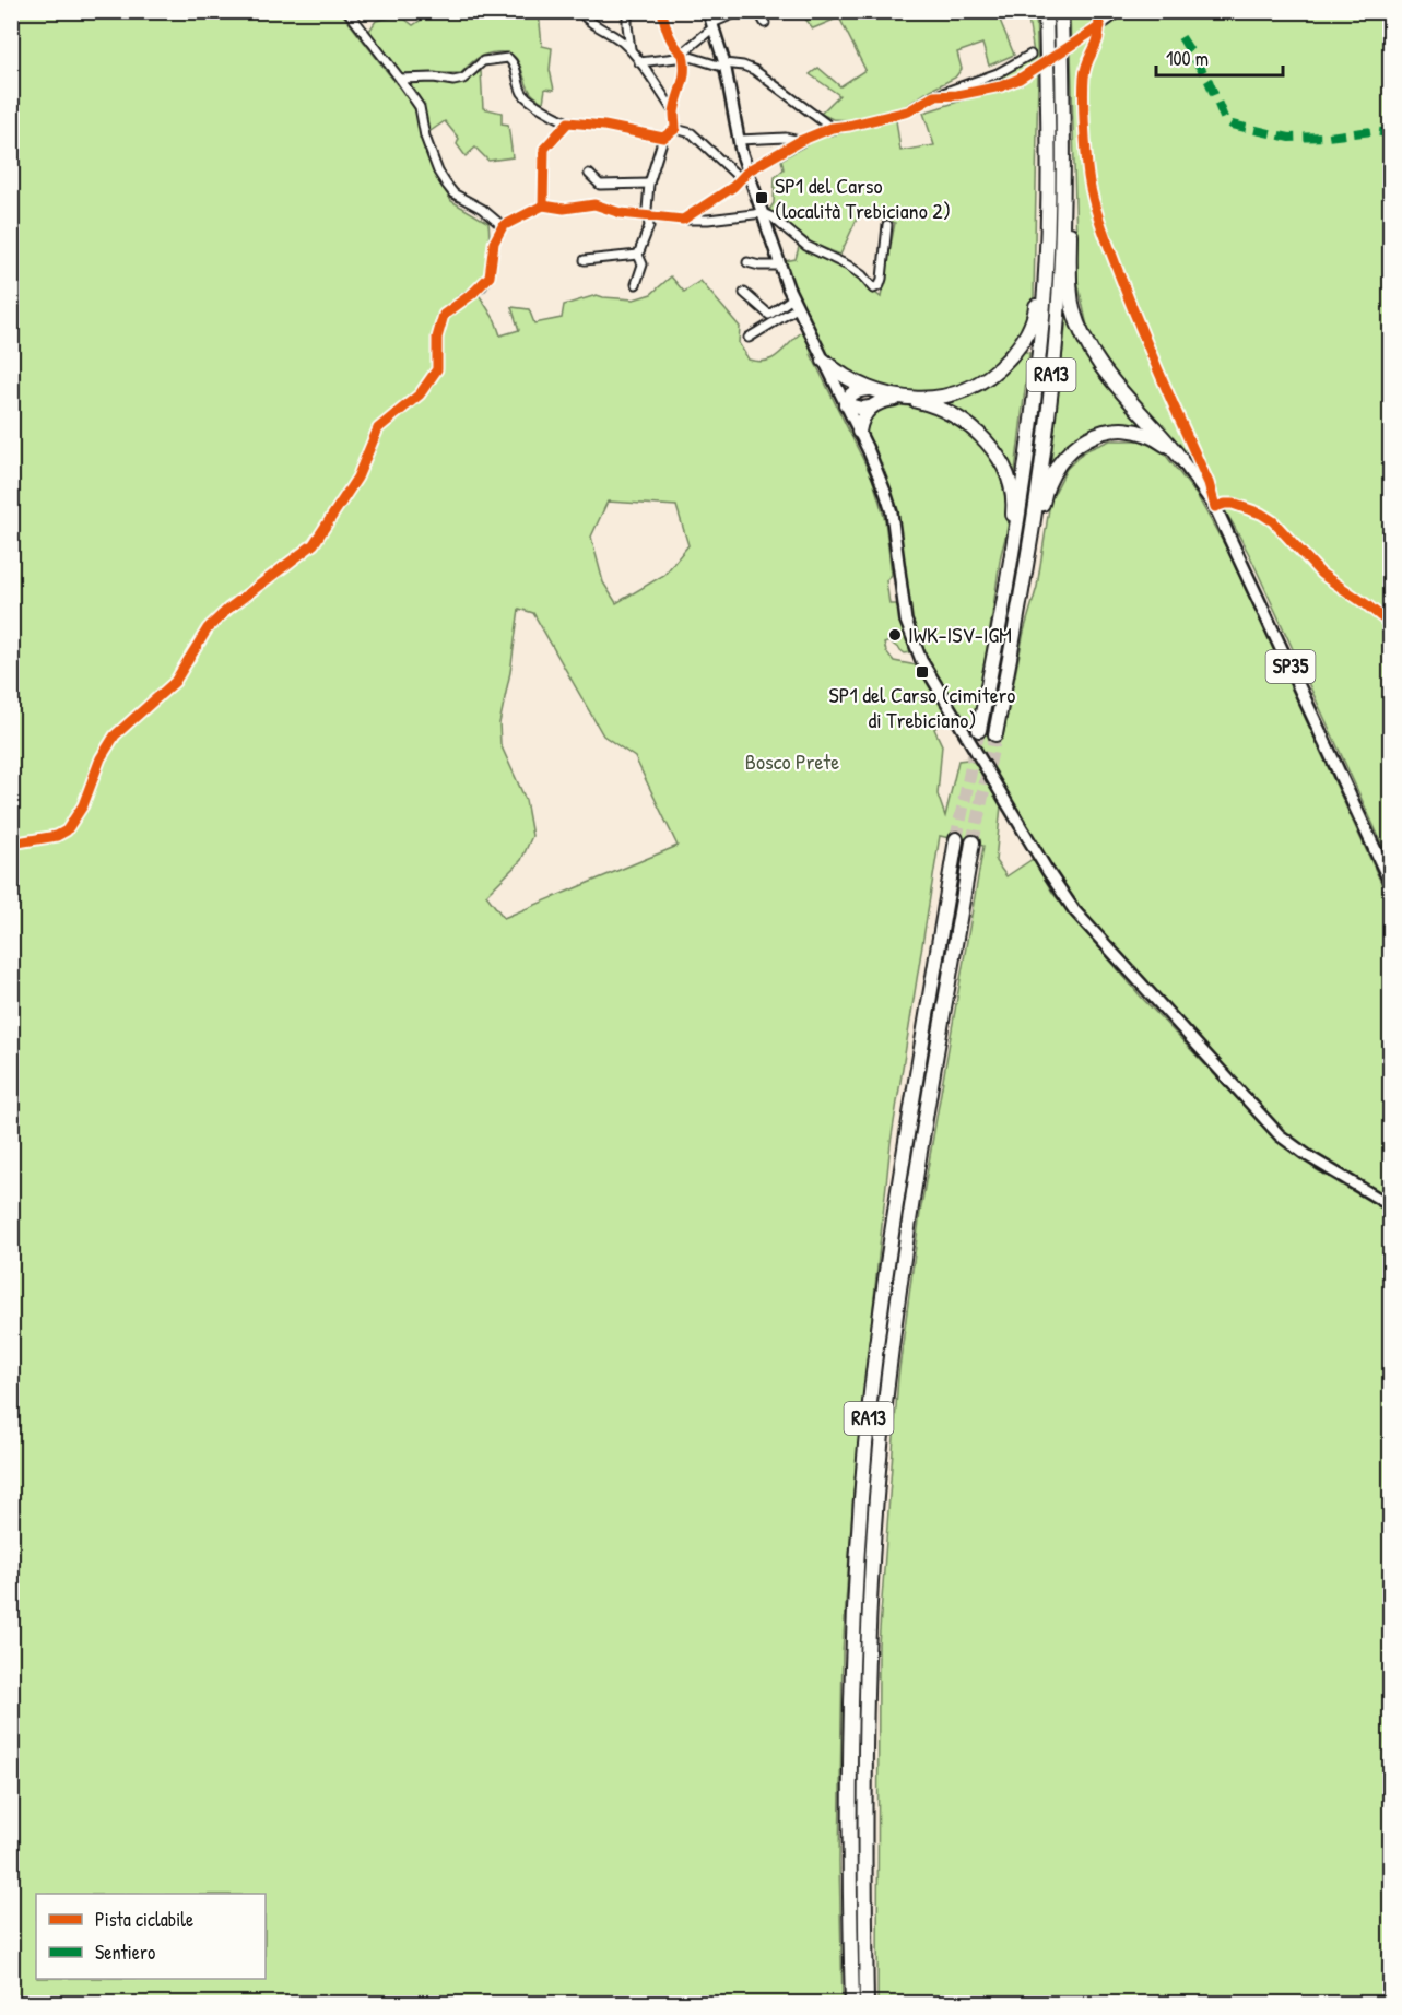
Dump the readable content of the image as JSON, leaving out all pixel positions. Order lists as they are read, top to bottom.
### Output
{
  "streets": {
    "highway": ["RA13"],
    "main road": ["SP35"]
  },
  "parks": ["Bosco Prete"],
  "places": {
    "transit": ["SP1 del Carso (località Trebiciano 2)", "SP1 del Carso (cimitero di Trebiciano)"],
    "other": ["IWK-ISV-IGM"]
  },
  "legend": ["Pista ciclabile", "Sentiero"],
  "scale_bar": "100 m"
}
